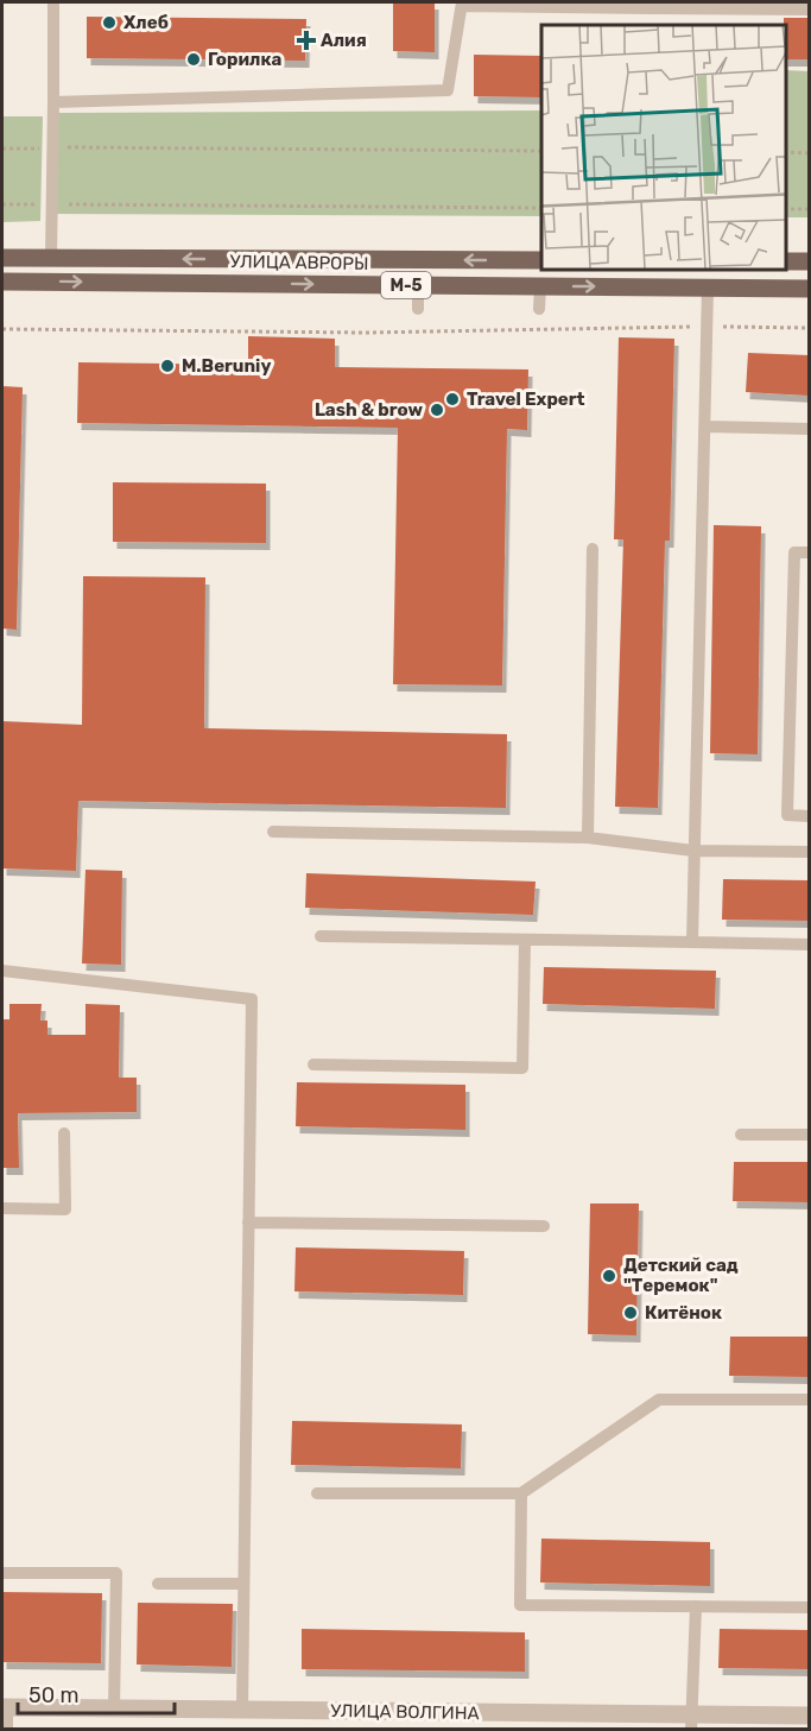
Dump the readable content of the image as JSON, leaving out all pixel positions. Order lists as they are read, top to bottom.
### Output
{
  "streets": {
    "main road": ["УЛИЦА АВРОРЫ", "М-5"],
    "street": ["УЛИЦА ВОЛГИНА"]
  },
  "places": {
    "other": [
      "Хлеб",
      "Горилка",
      "M.Beruniy",
      "Travel Expert",
      "Lash & brow",
      "Детский сад \"Теремок\"",
      "Китёнок"
    ],
    "health": ["Алия"]
  },
  "scale_bar": "50 m"
}
